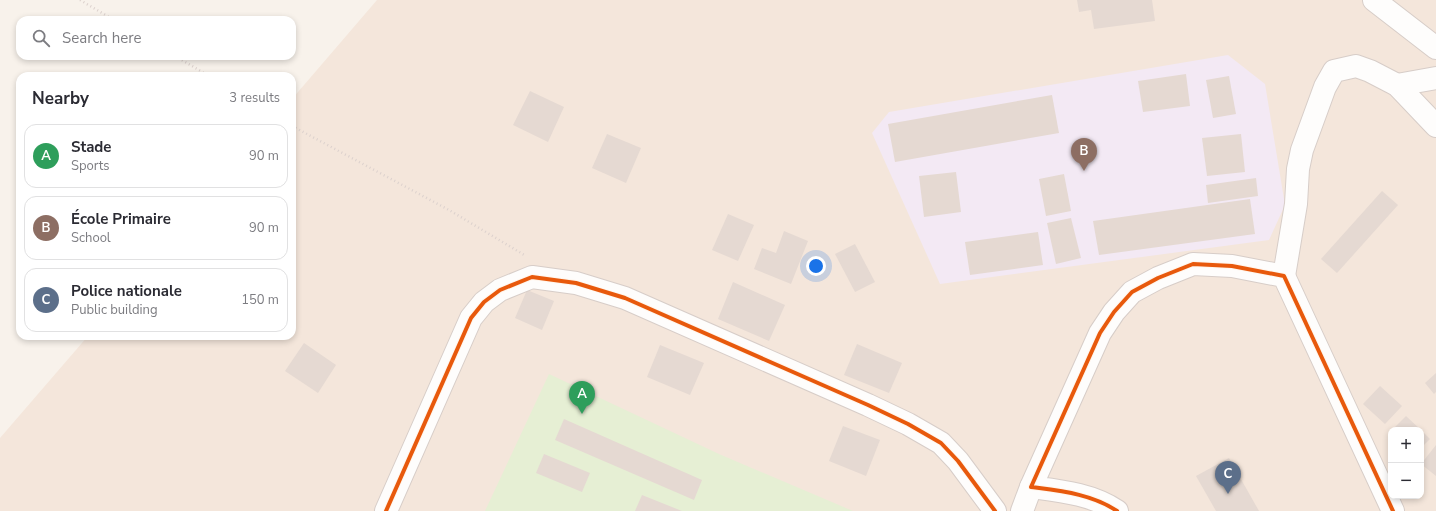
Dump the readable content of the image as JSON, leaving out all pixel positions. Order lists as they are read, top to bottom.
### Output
{
  "page": {
    "search": "Search here",
    "heading": ["Nearby", "3 results"],
    "list": [
      {
        "mark": "A",
        "name": "Stade",
        "note": "Sports",
        "value": "90 m"
      },
      {
        "mark": "B",
        "name": "École Primaire",
        "note": "School",
        "value": "90 m"
      },
      {
        "mark": "C",
        "name": "Police nationale",
        "note": "Public building",
        "value": "150 m"
      }
    ],
    "pins": ["B", "A", "C"],
    "map_buttons": ["+", "−"]
  }
}
